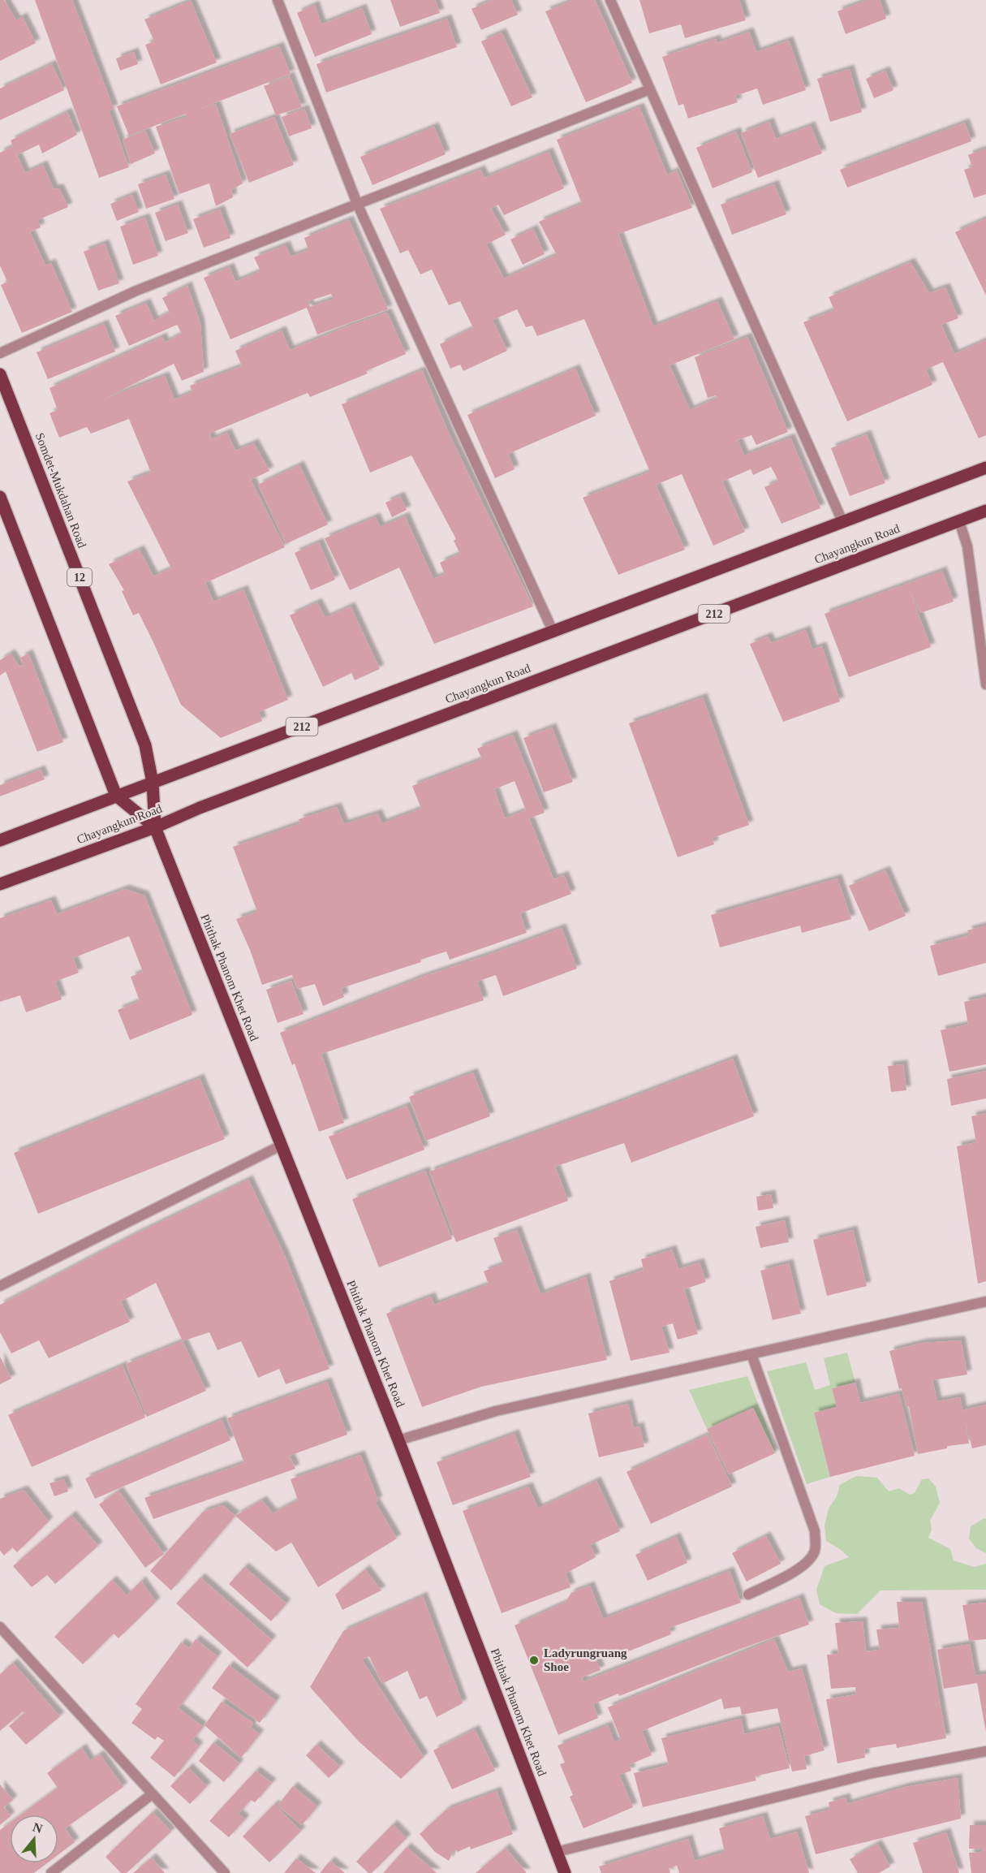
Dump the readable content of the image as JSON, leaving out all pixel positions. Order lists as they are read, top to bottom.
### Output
{
  "streets": {
    "main road": [
      "Somdet-Mukdahan Road",
      "Chayangkun Road",
      "12",
      "212",
      "Phithak Phanom Khet Road"
    ]
  },
  "crossings": [
    ["Somdet-Mukdahan Road", "Chayangkun Road"],
    ["Somdet-Mukdahan Road", "Phithak Phanom Khet Road"],
    ["Chayangkun Road", "Phithak Phanom Khet Road"]
  ],
  "places": ["Ladyrungruang Shoe"],
  "north": "top"
}
